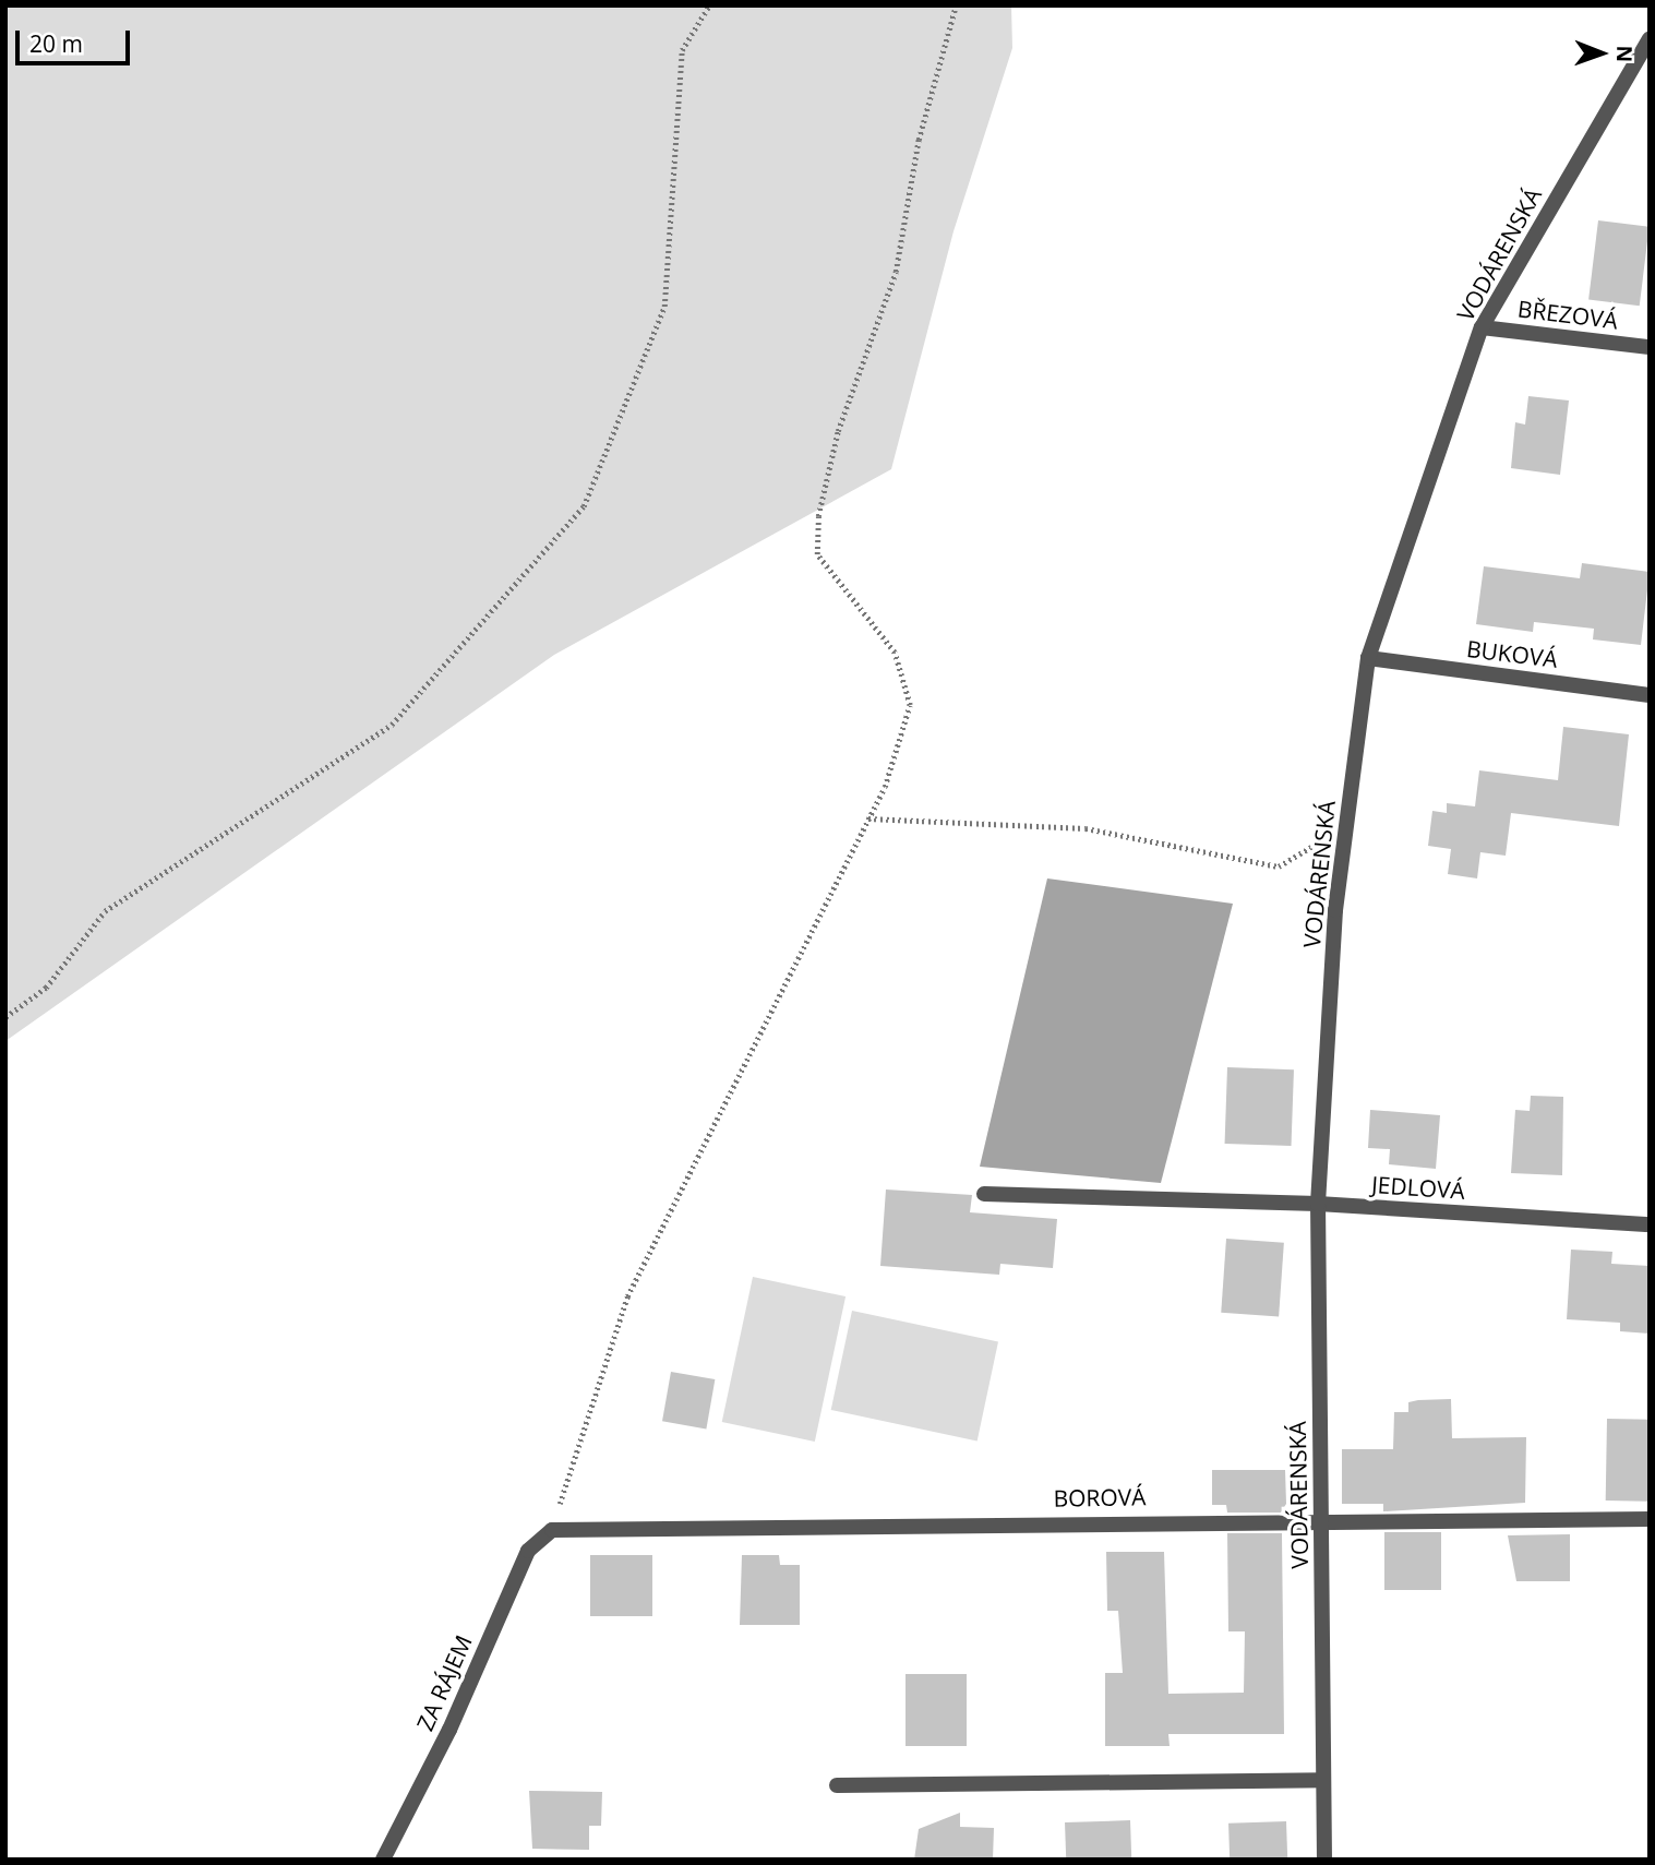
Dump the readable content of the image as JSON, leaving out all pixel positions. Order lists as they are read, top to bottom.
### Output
{
  "streets": {
    "street": [
      "VODÁRENSKÁ",
      "BŘEZOVÁ",
      "BUKOVÁ",
      "JEDLOVÁ",
      "BOROVÁ",
      "ZA RÁJEM"
    ]
  },
  "crossings": [
    ["VODÁRENSKÁ", "BŘEZOVÁ"],
    ["VODÁRENSKÁ", "BUKOVÁ"],
    ["VODÁRENSKÁ", "JEDLOVÁ"],
    ["VODÁRENSKÁ", "BOROVÁ"],
    ["BOROVÁ", "ZA RÁJEM"]
  ],
  "scale_bar": "20 m",
  "north": "right"
}
